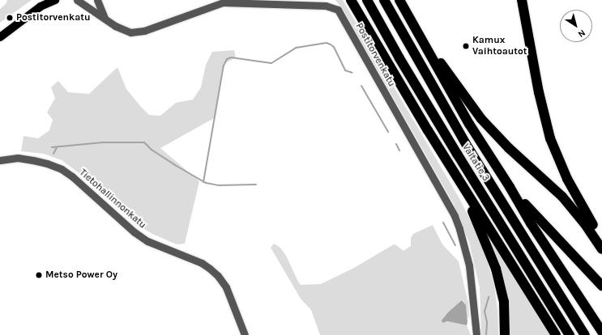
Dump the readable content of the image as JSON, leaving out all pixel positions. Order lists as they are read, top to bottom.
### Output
{
  "streets": {
    "highway": ["Valtatie 3"],
    "street": ["Postitorvenkatu", "Tietohallinnonkatu"]
  },
  "places": ["Postitorvenkatu", "Kamux Vaihtoautot", "Metso Power Oy"],
  "north": "bottom right"
}
